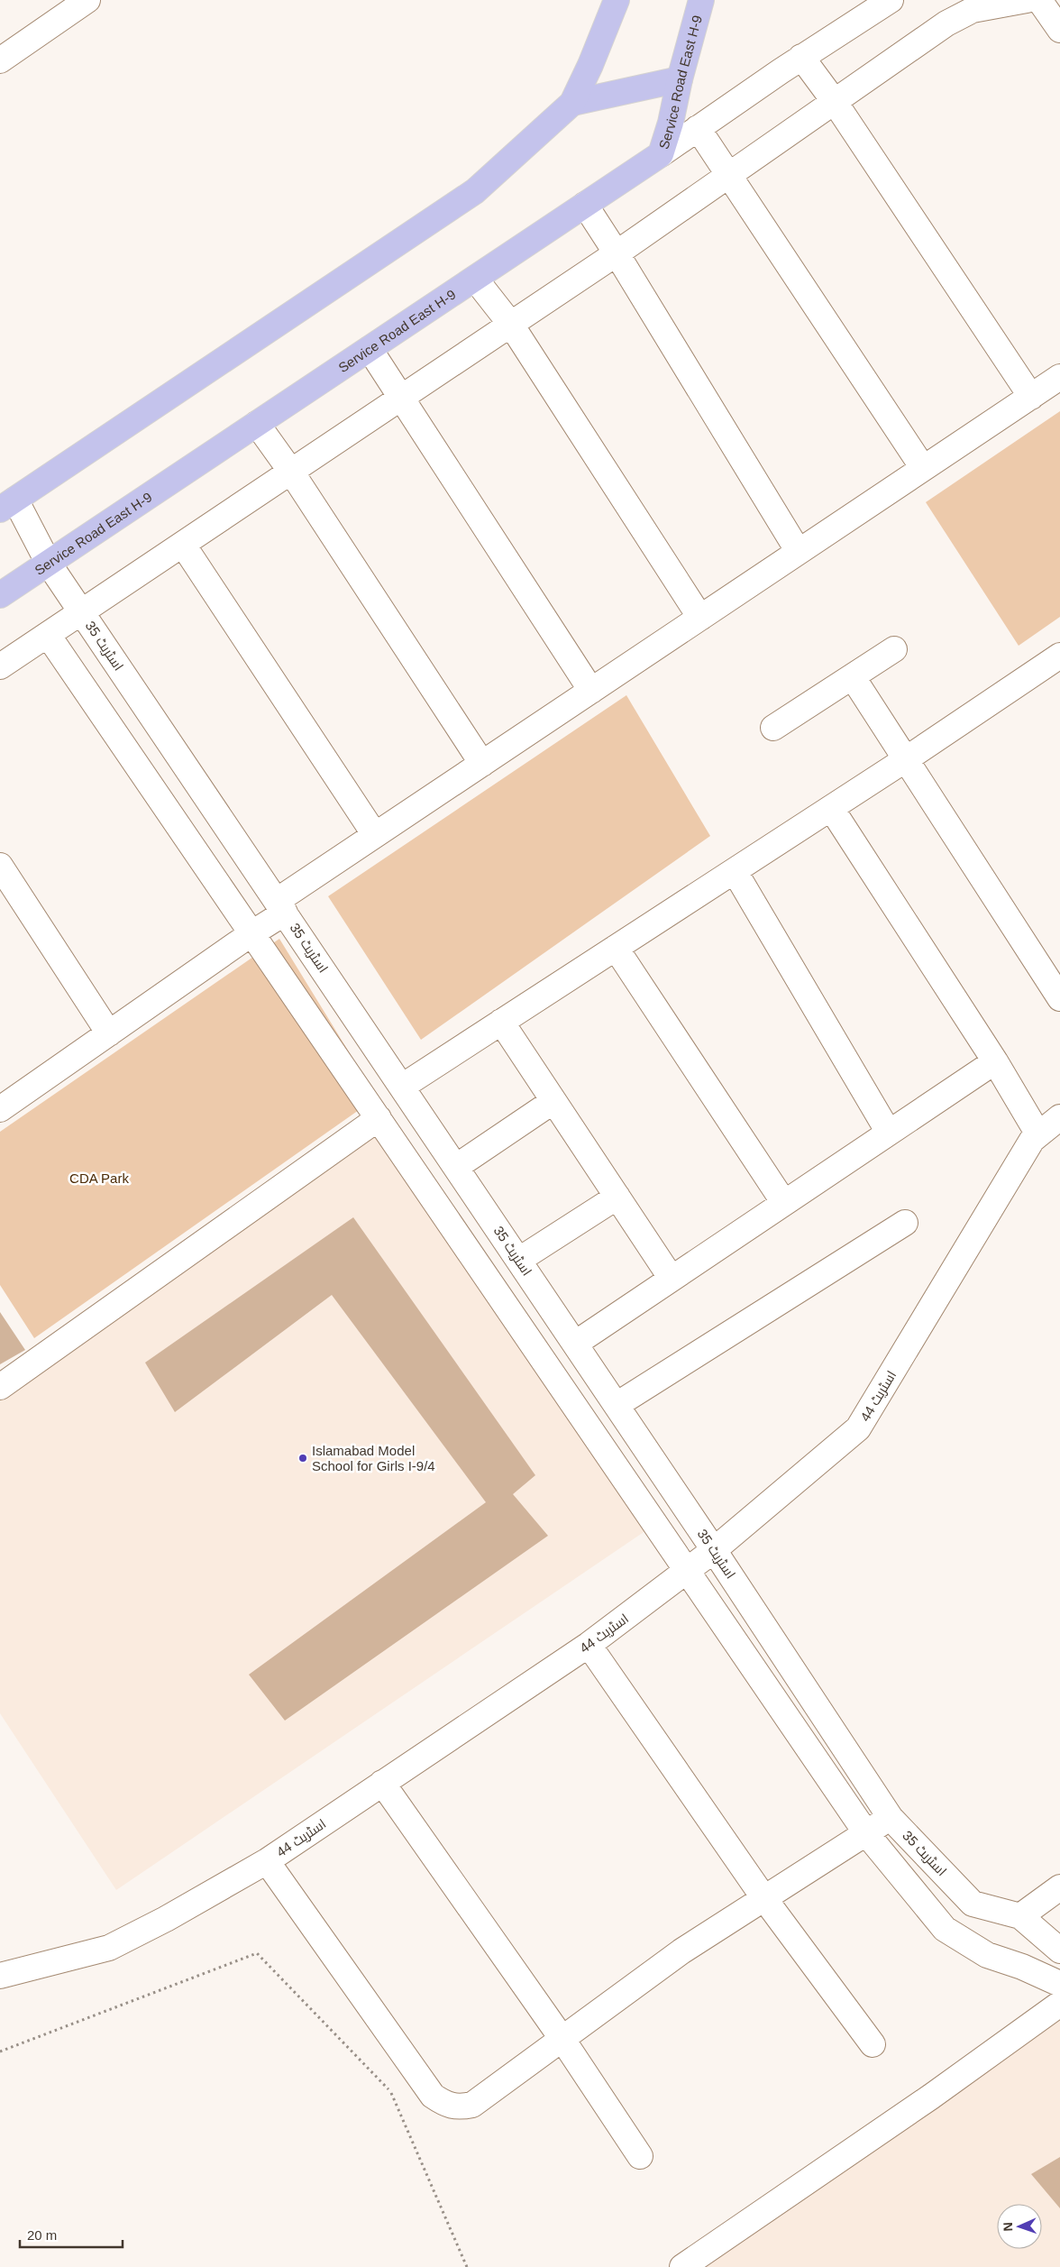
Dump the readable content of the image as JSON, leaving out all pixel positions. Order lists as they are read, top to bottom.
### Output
{
  "streets": {
    "main road": ["Service Road East H-9"],
    "street": ["اسٹریٹ 35", "اسٹریٹ 44"]
  },
  "crossings": [
    ["Service Road East H-9", "اسٹریٹ 35"],
    ["اسٹریٹ 35", "اسٹریٹ 44"]
  ],
  "parks": ["CDA Park"],
  "places": ["Islamabad Model School for Girls I-9/4"],
  "scale_bar": "20 m",
  "north": "left"
}
